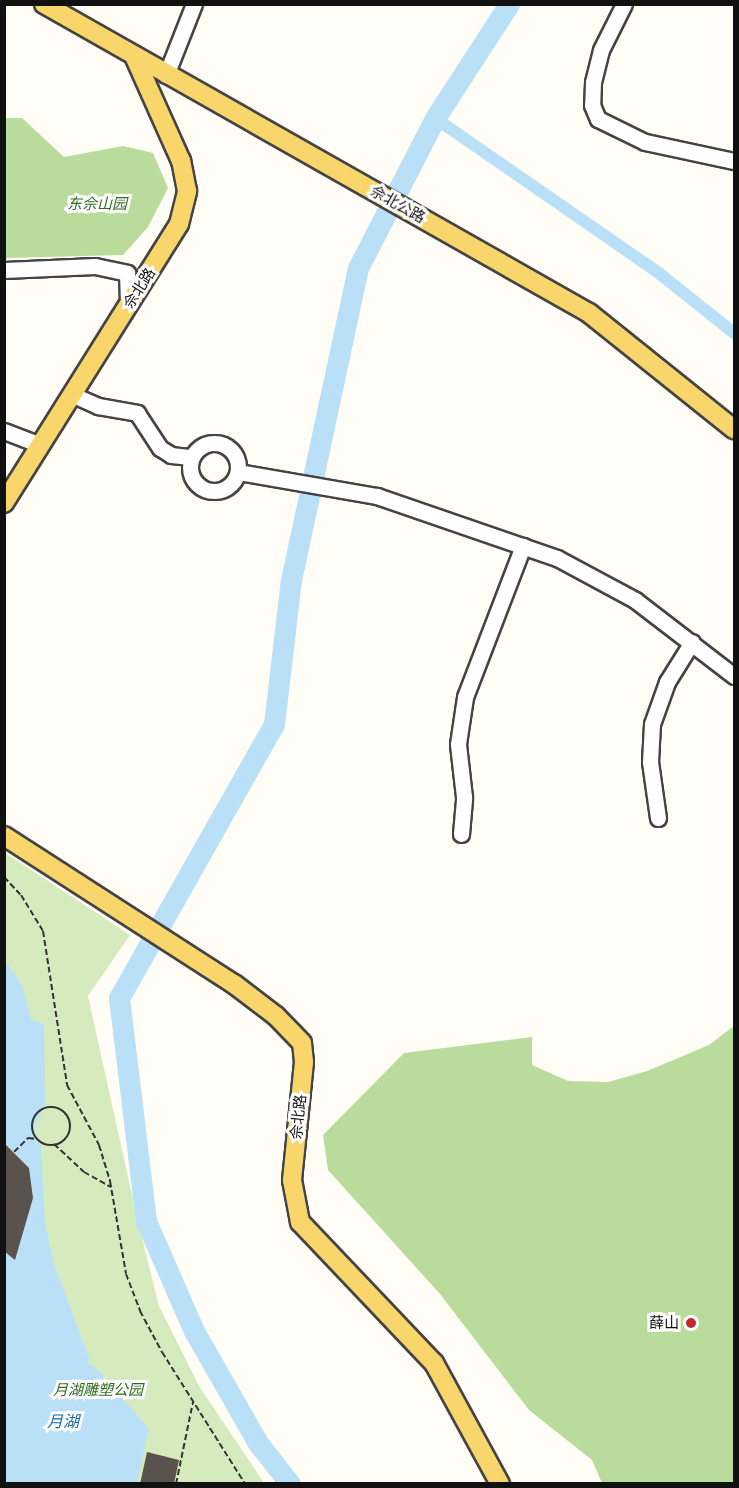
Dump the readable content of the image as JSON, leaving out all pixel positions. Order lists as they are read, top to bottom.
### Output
{
  "streets": {
    "main road": ["佘北公路", "佘北路"]
  },
  "crossings": [
    ["佘北公路", "佘北路"]
  ],
  "water": ["月湖"],
  "parks": ["东佘山园", "月湖雕塑公园"],
  "places": ["薛山"]
}
